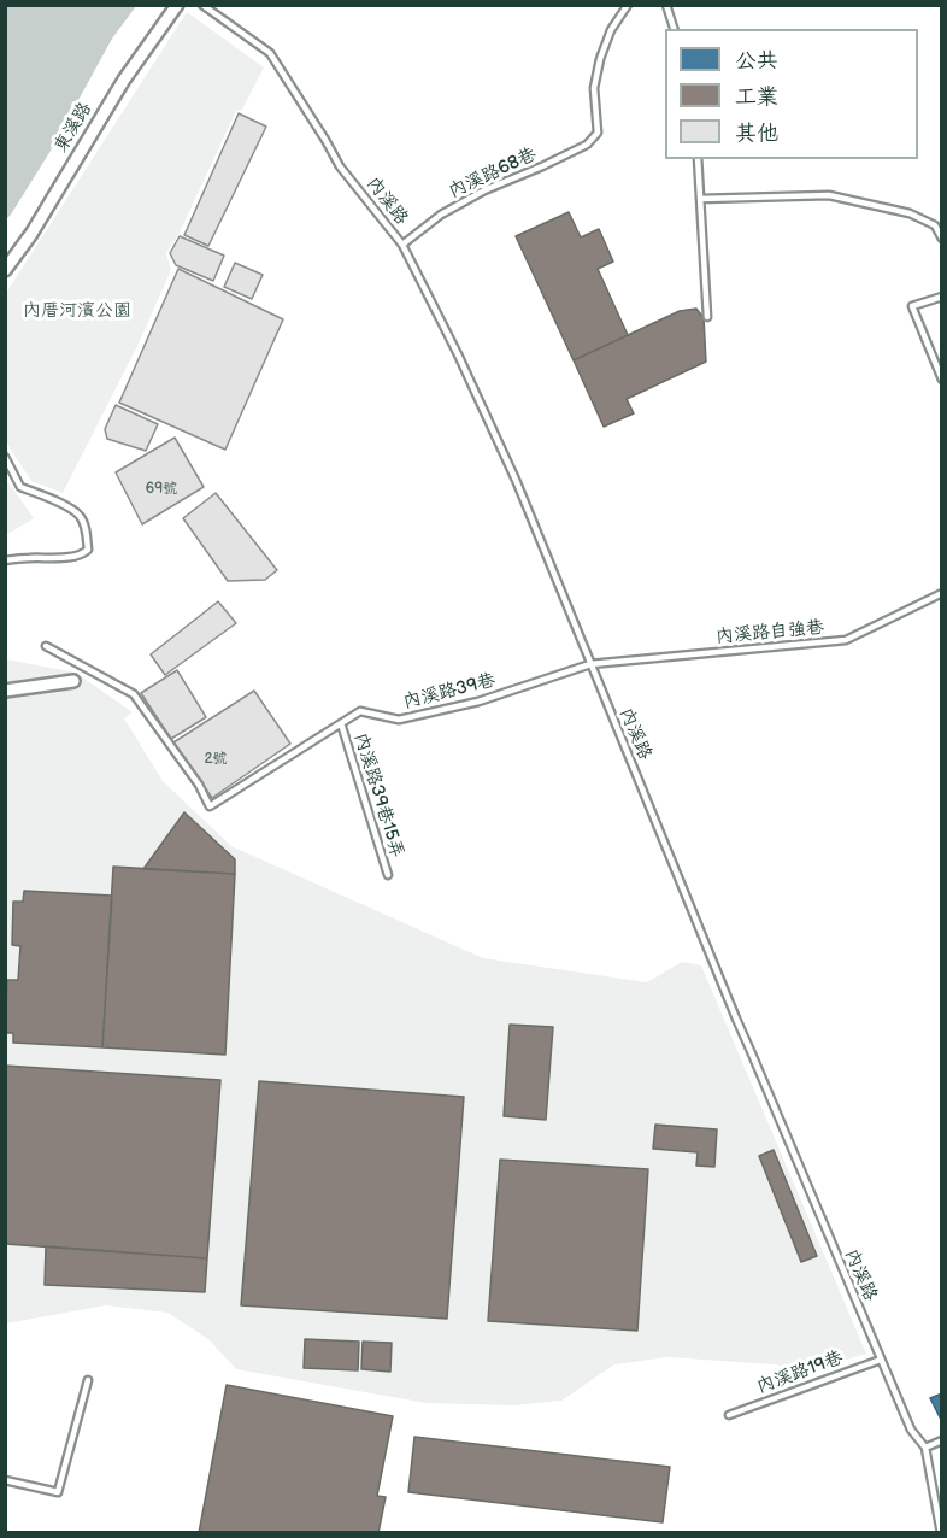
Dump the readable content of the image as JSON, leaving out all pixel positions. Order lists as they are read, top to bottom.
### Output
{
  "streets": {
    "street": ["東溪路"],
    "lane": [
      "內溪路68巷",
      "內溪路",
      "內溪路自強巷",
      "內溪路39巷",
      "內溪路39巷15弄",
      "內溪路19巷"
    ]
  },
  "crossings": [
    ["內溪路68巷", "內溪路"],
    ["內溪路", "內溪路自強巷"],
    ["內溪路", "內溪路39巷"],
    ["內溪路", "內溪路19巷"],
    ["內溪路自強巷", "內溪路39巷"],
    ["內溪路39巷", "內溪路39巷15弄"]
  ],
  "parks": ["內厝河濱公園"],
  "house_numbers": ["69號", "2號"],
  "legend": ["公共", "工業", "其他"]
}
